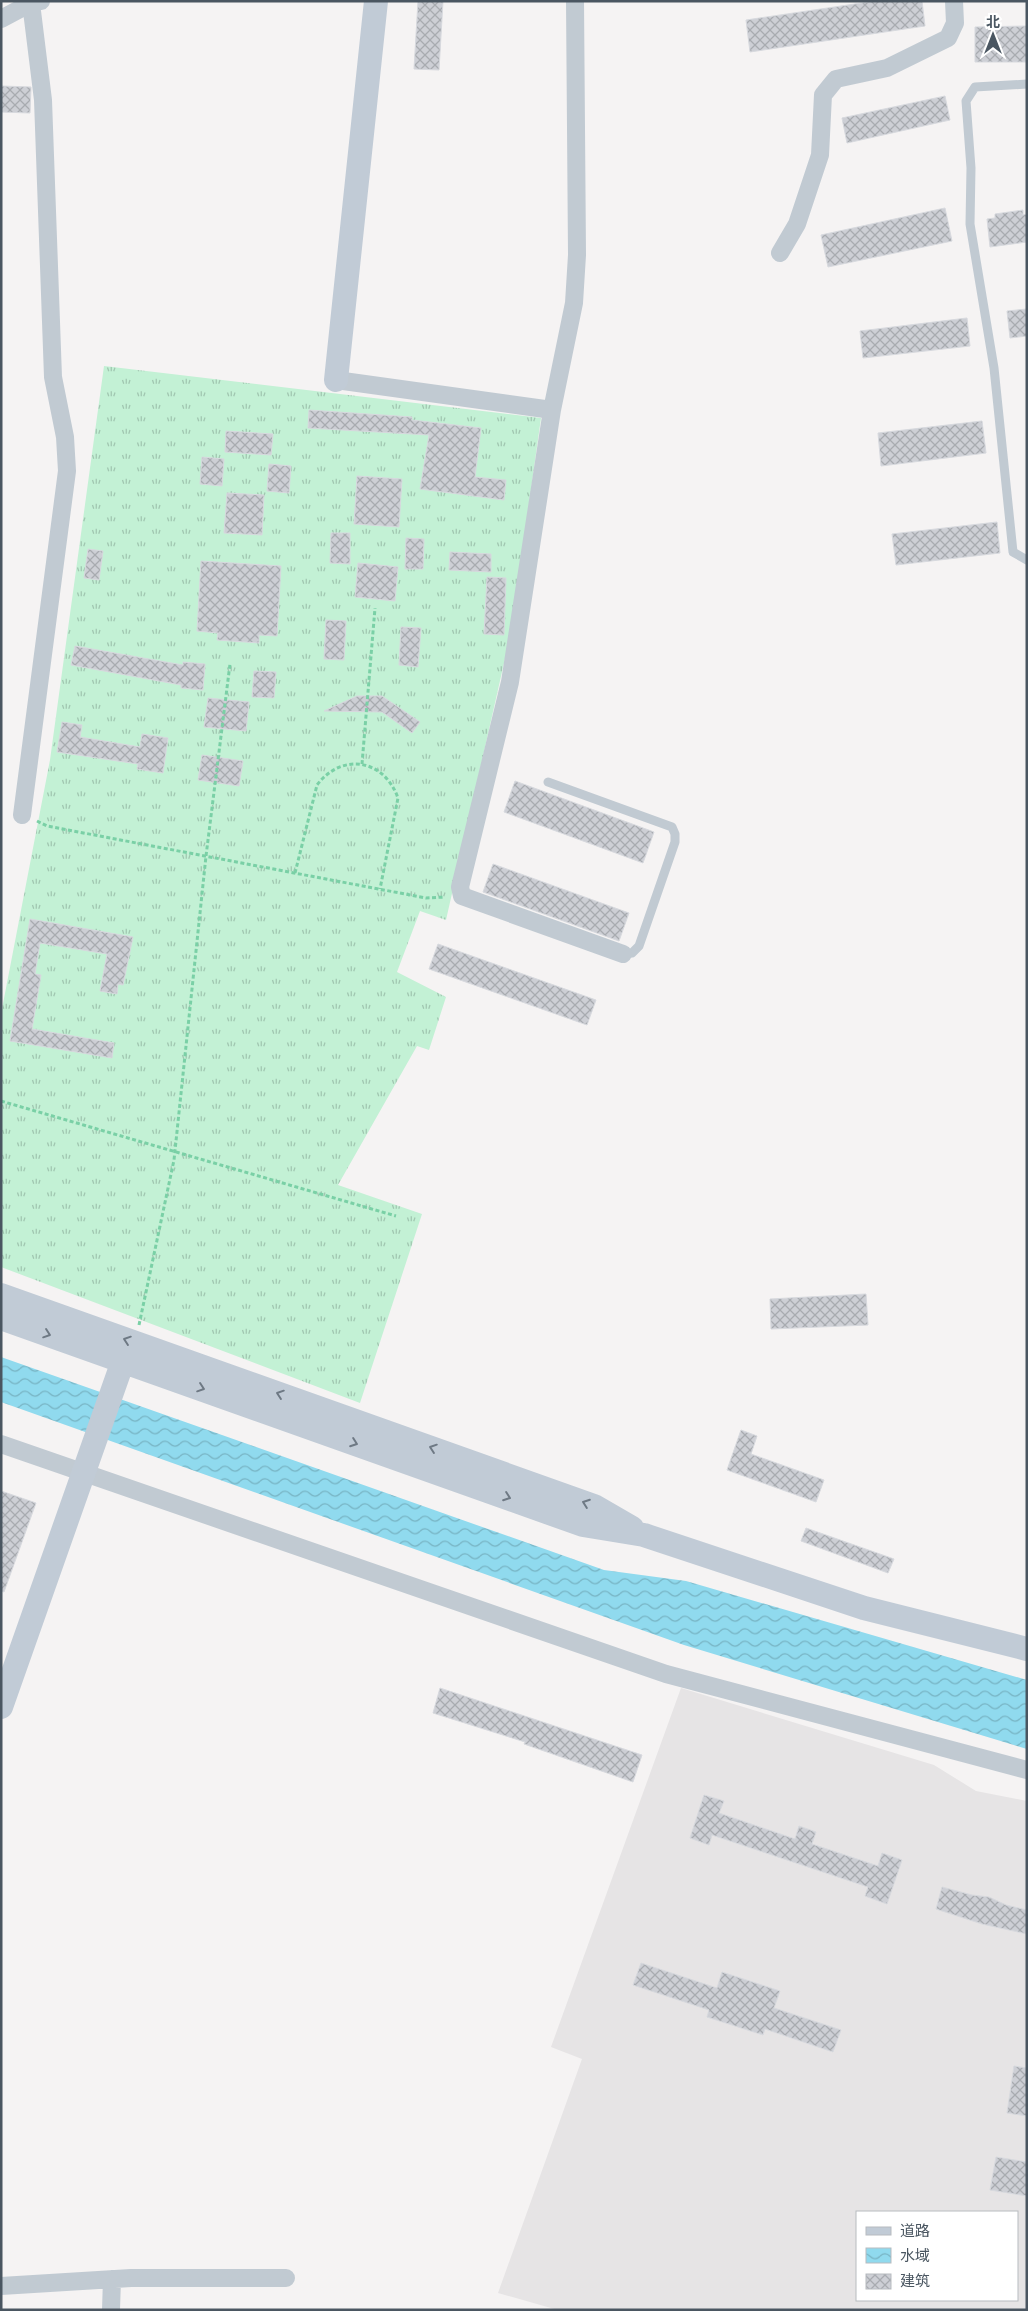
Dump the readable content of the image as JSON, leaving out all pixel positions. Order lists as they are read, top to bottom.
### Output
{
  "legend": ["道路", "水域", "建筑"],
  "north": "top"
}
